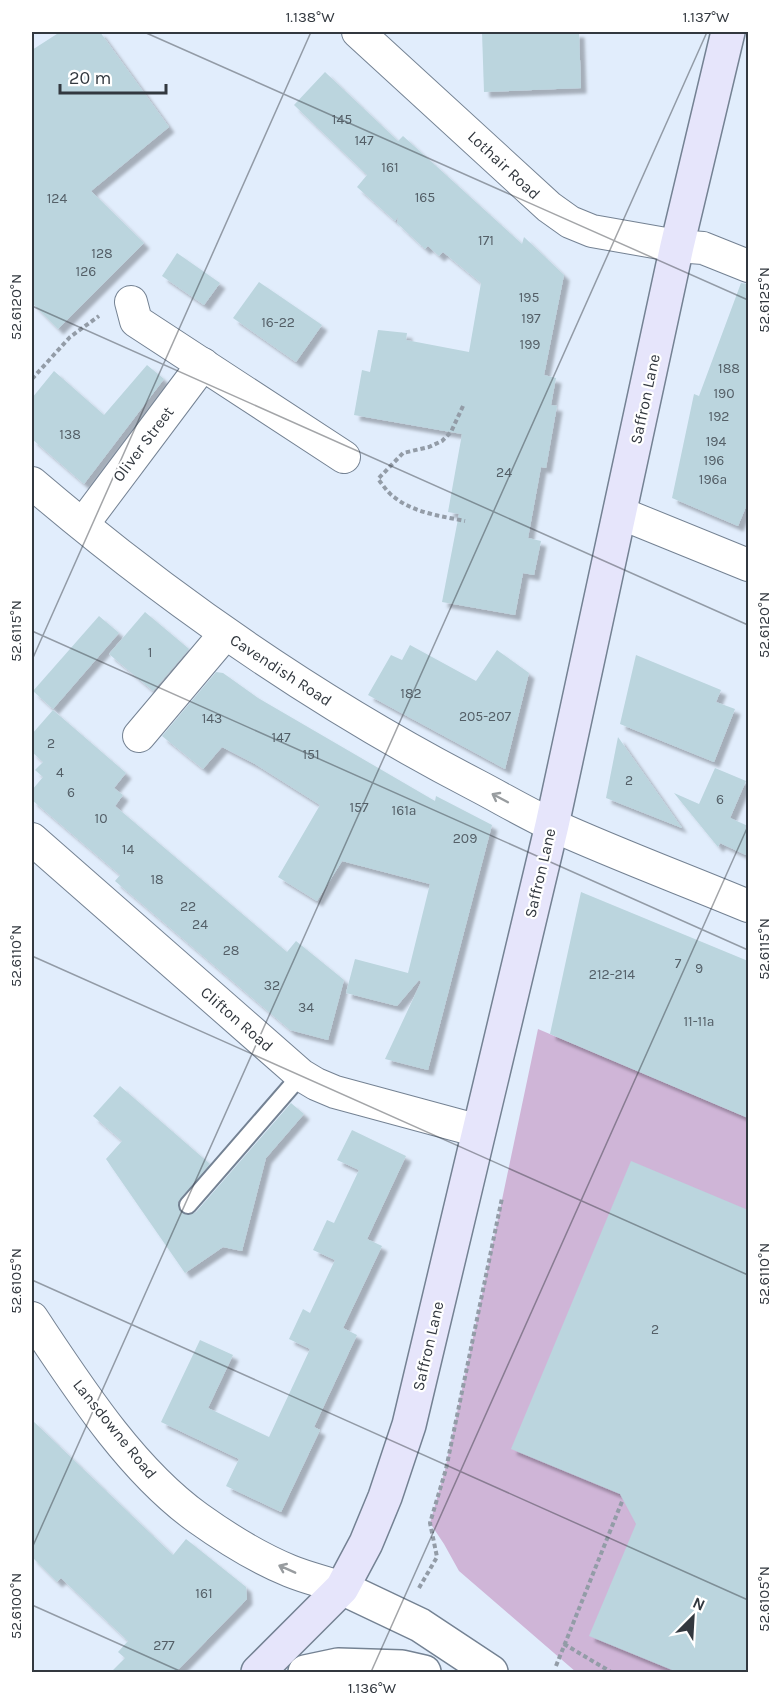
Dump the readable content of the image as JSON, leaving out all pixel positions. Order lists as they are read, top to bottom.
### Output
{
  "streets": {
    "main road": ["Saffron Lane"],
    "street": [
      "Lothair Road",
      "Oliver Street",
      "Cavendish Road",
      "Clifton Road",
      "Lansdowne Road"
    ]
  },
  "crossings": [
    ["Lothair Road", "Saffron Lane"],
    ["Saffron Lane", "Cavendish Road"],
    ["Saffron Lane", "Clifton Road"],
    ["Saffron Lane", "Lansdowne Road"],
    ["Oliver Street", "Cavendish Road"]
  ],
  "one_way": ["Cavendish Road", "Lansdowne Road"],
  "house_numbers": [
    "145",
    "147",
    "161",
    "165",
    "124",
    "171",
    "128",
    "126",
    "195",
    "197",
    "16-22",
    "199",
    "188",
    "190",
    "192",
    "138",
    "194",
    "196",
    "24",
    "196a",
    "1",
    "182",
    "205-207",
    "143",
    "147",
    "2",
    "151",
    "4",
    "2",
    "6",
    "6",
    "157",
    "161a",
    "10",
    "209",
    "14",
    "18",
    "22",
    "24",
    "28",
    "7",
    "9",
    "212-214",
    "32",
    "34",
    "11-11a",
    "2",
    "161",
    "277"
  ],
  "scale_bar": "20 m",
  "north": "top right",
  "coordinates": [
    "1.138°W",
    "1.137°W",
    "52.6125°N",
    "52.6120°N",
    "52.6115°N",
    "52.6110°N",
    "52.6105°N",
    "52.6100°N",
    "1.136°W"
  ]
}
